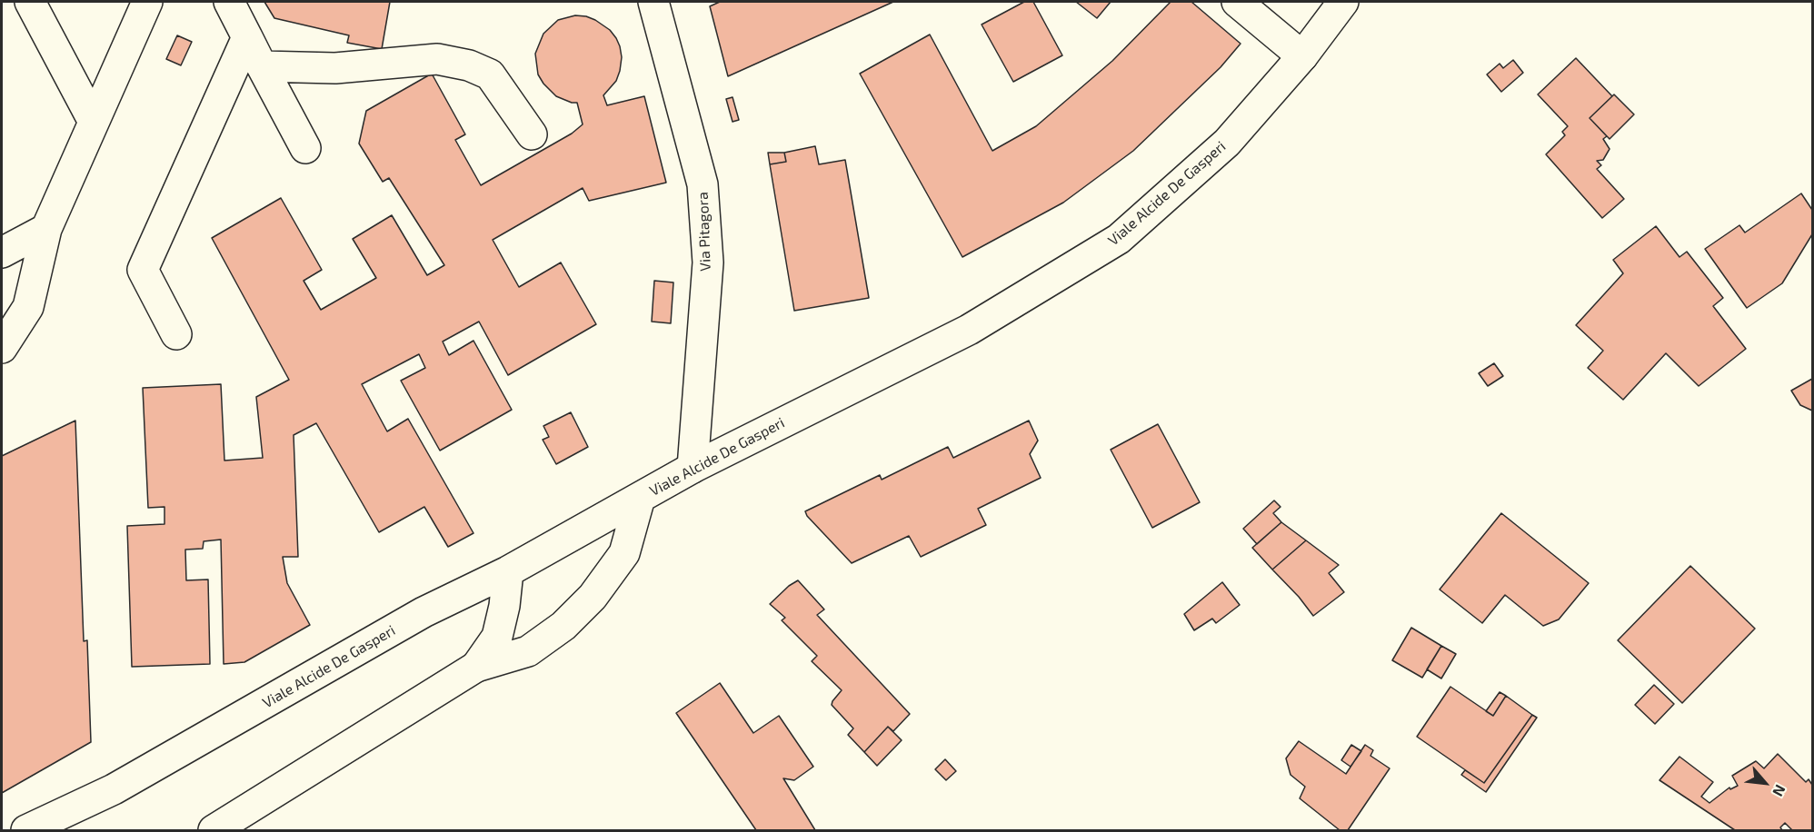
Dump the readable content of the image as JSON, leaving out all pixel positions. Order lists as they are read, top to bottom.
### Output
{
  "streets": {
    "main road": ["Viale Alcide De Gasperi", "Via Pitagora"]
  },
  "crossings": [
    ["Viale Alcide De Gasperi", "Via Pitagora"]
  ],
  "north": "bottom right"
}
